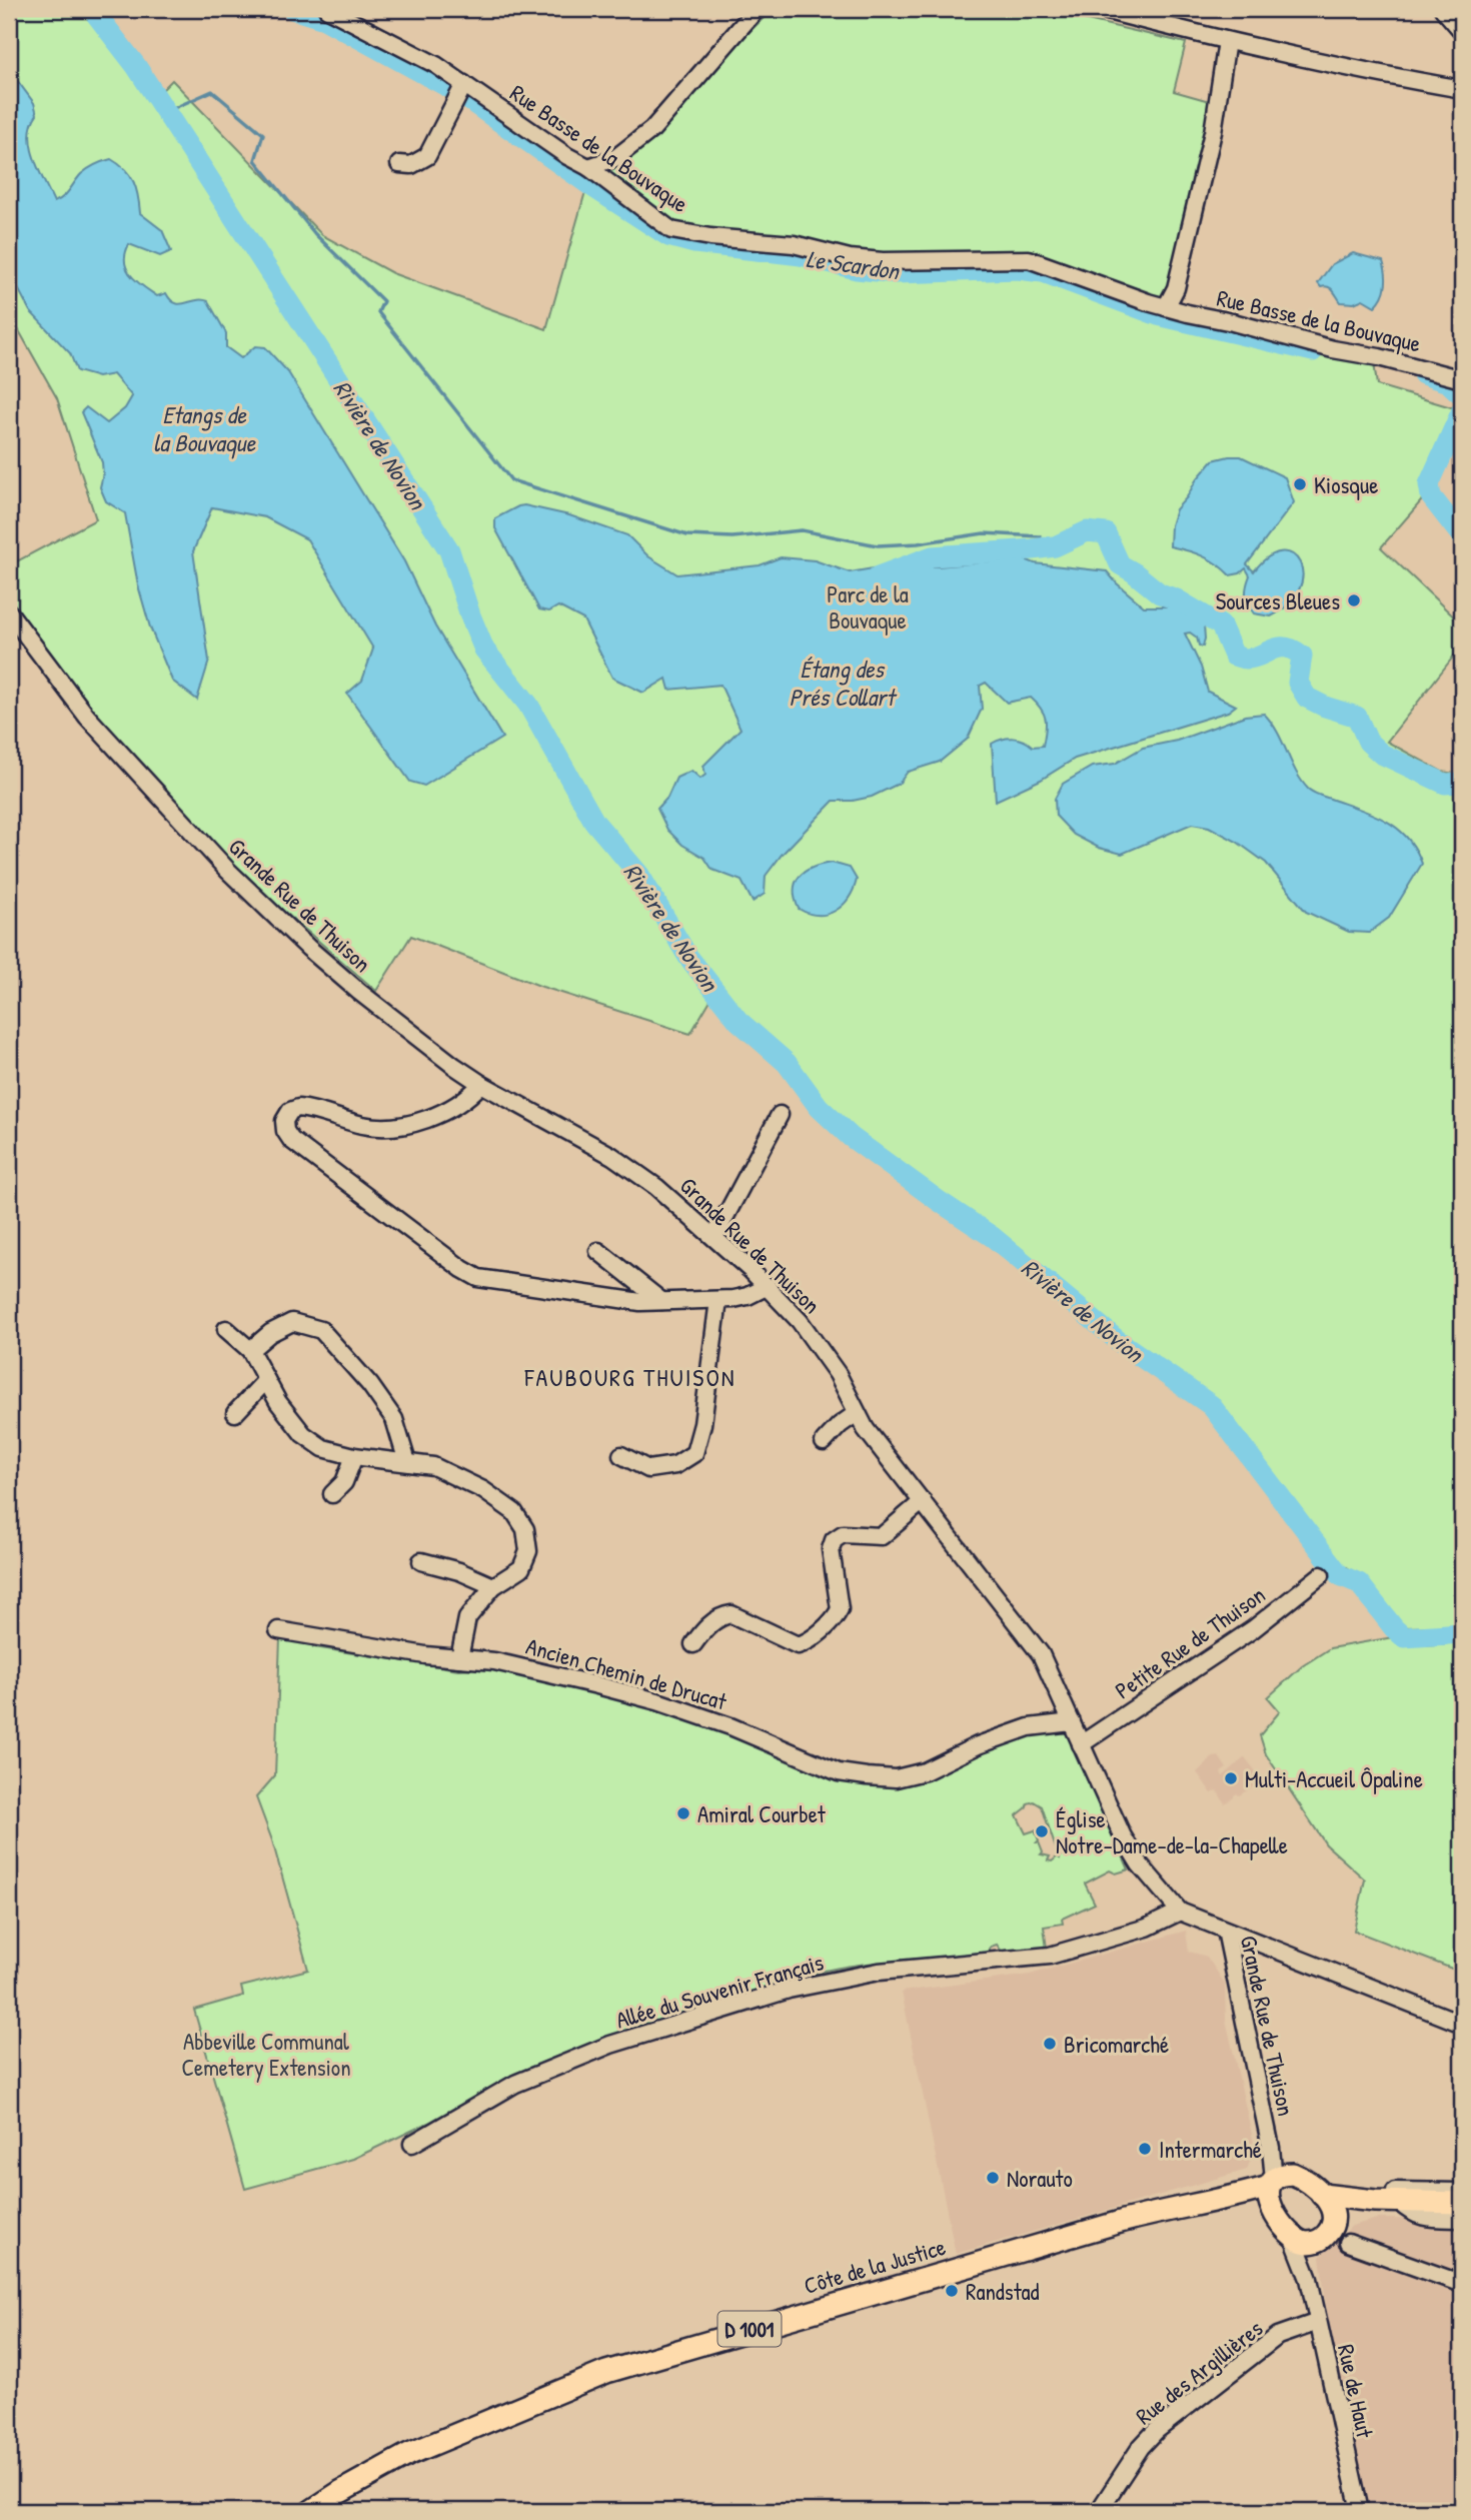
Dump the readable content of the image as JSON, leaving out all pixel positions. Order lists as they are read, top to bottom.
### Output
{
  "streets": {
    "main road": ["Côte de la Justice", "D 1001"],
    "street": [
      "Rue Basse de la Bouvaque",
      "Grande Rue de Thuison",
      "Petite Rue de Thuison",
      "Ancien Chemin de Drucat",
      "Allée du Souvenir Français",
      "Rue des Argillières",
      "Rue de Haut"
    ]
  },
  "crossings": [
    ["Grande Rue de Thuison", "Petite Rue de Thuison"],
    ["Grande Rue de Thuison", "Ancien Chemin de Drucat"],
    ["Grande Rue de Thuison", "Allée du Souvenir Français"],
    ["Grande Rue de Thuison", "Côte de la Justice"],
    ["Rue des Argillières", "Rue de Haut"]
  ],
  "districts": ["FAUBOURG THUISON"],
  "water": [
    "Le Scardon",
    "Etangs de la Bouvaque",
    "Rivière de Novion",
    "Étang des Prés Collart"
  ],
  "parks": ["Parc de la Bouvaque", "Abbeville Communal Cemetery Extension"],
  "places": [
    "Kiosque",
    "Sources Bleues",
    "Multi-Accueil Ôpaline",
    "Amiral Courbet",
    "Église Notre-Dame-de-la-Chapelle",
    "Bricomarché",
    "Intermarché",
    "Norauto",
    "Randstad"
  ]
}
